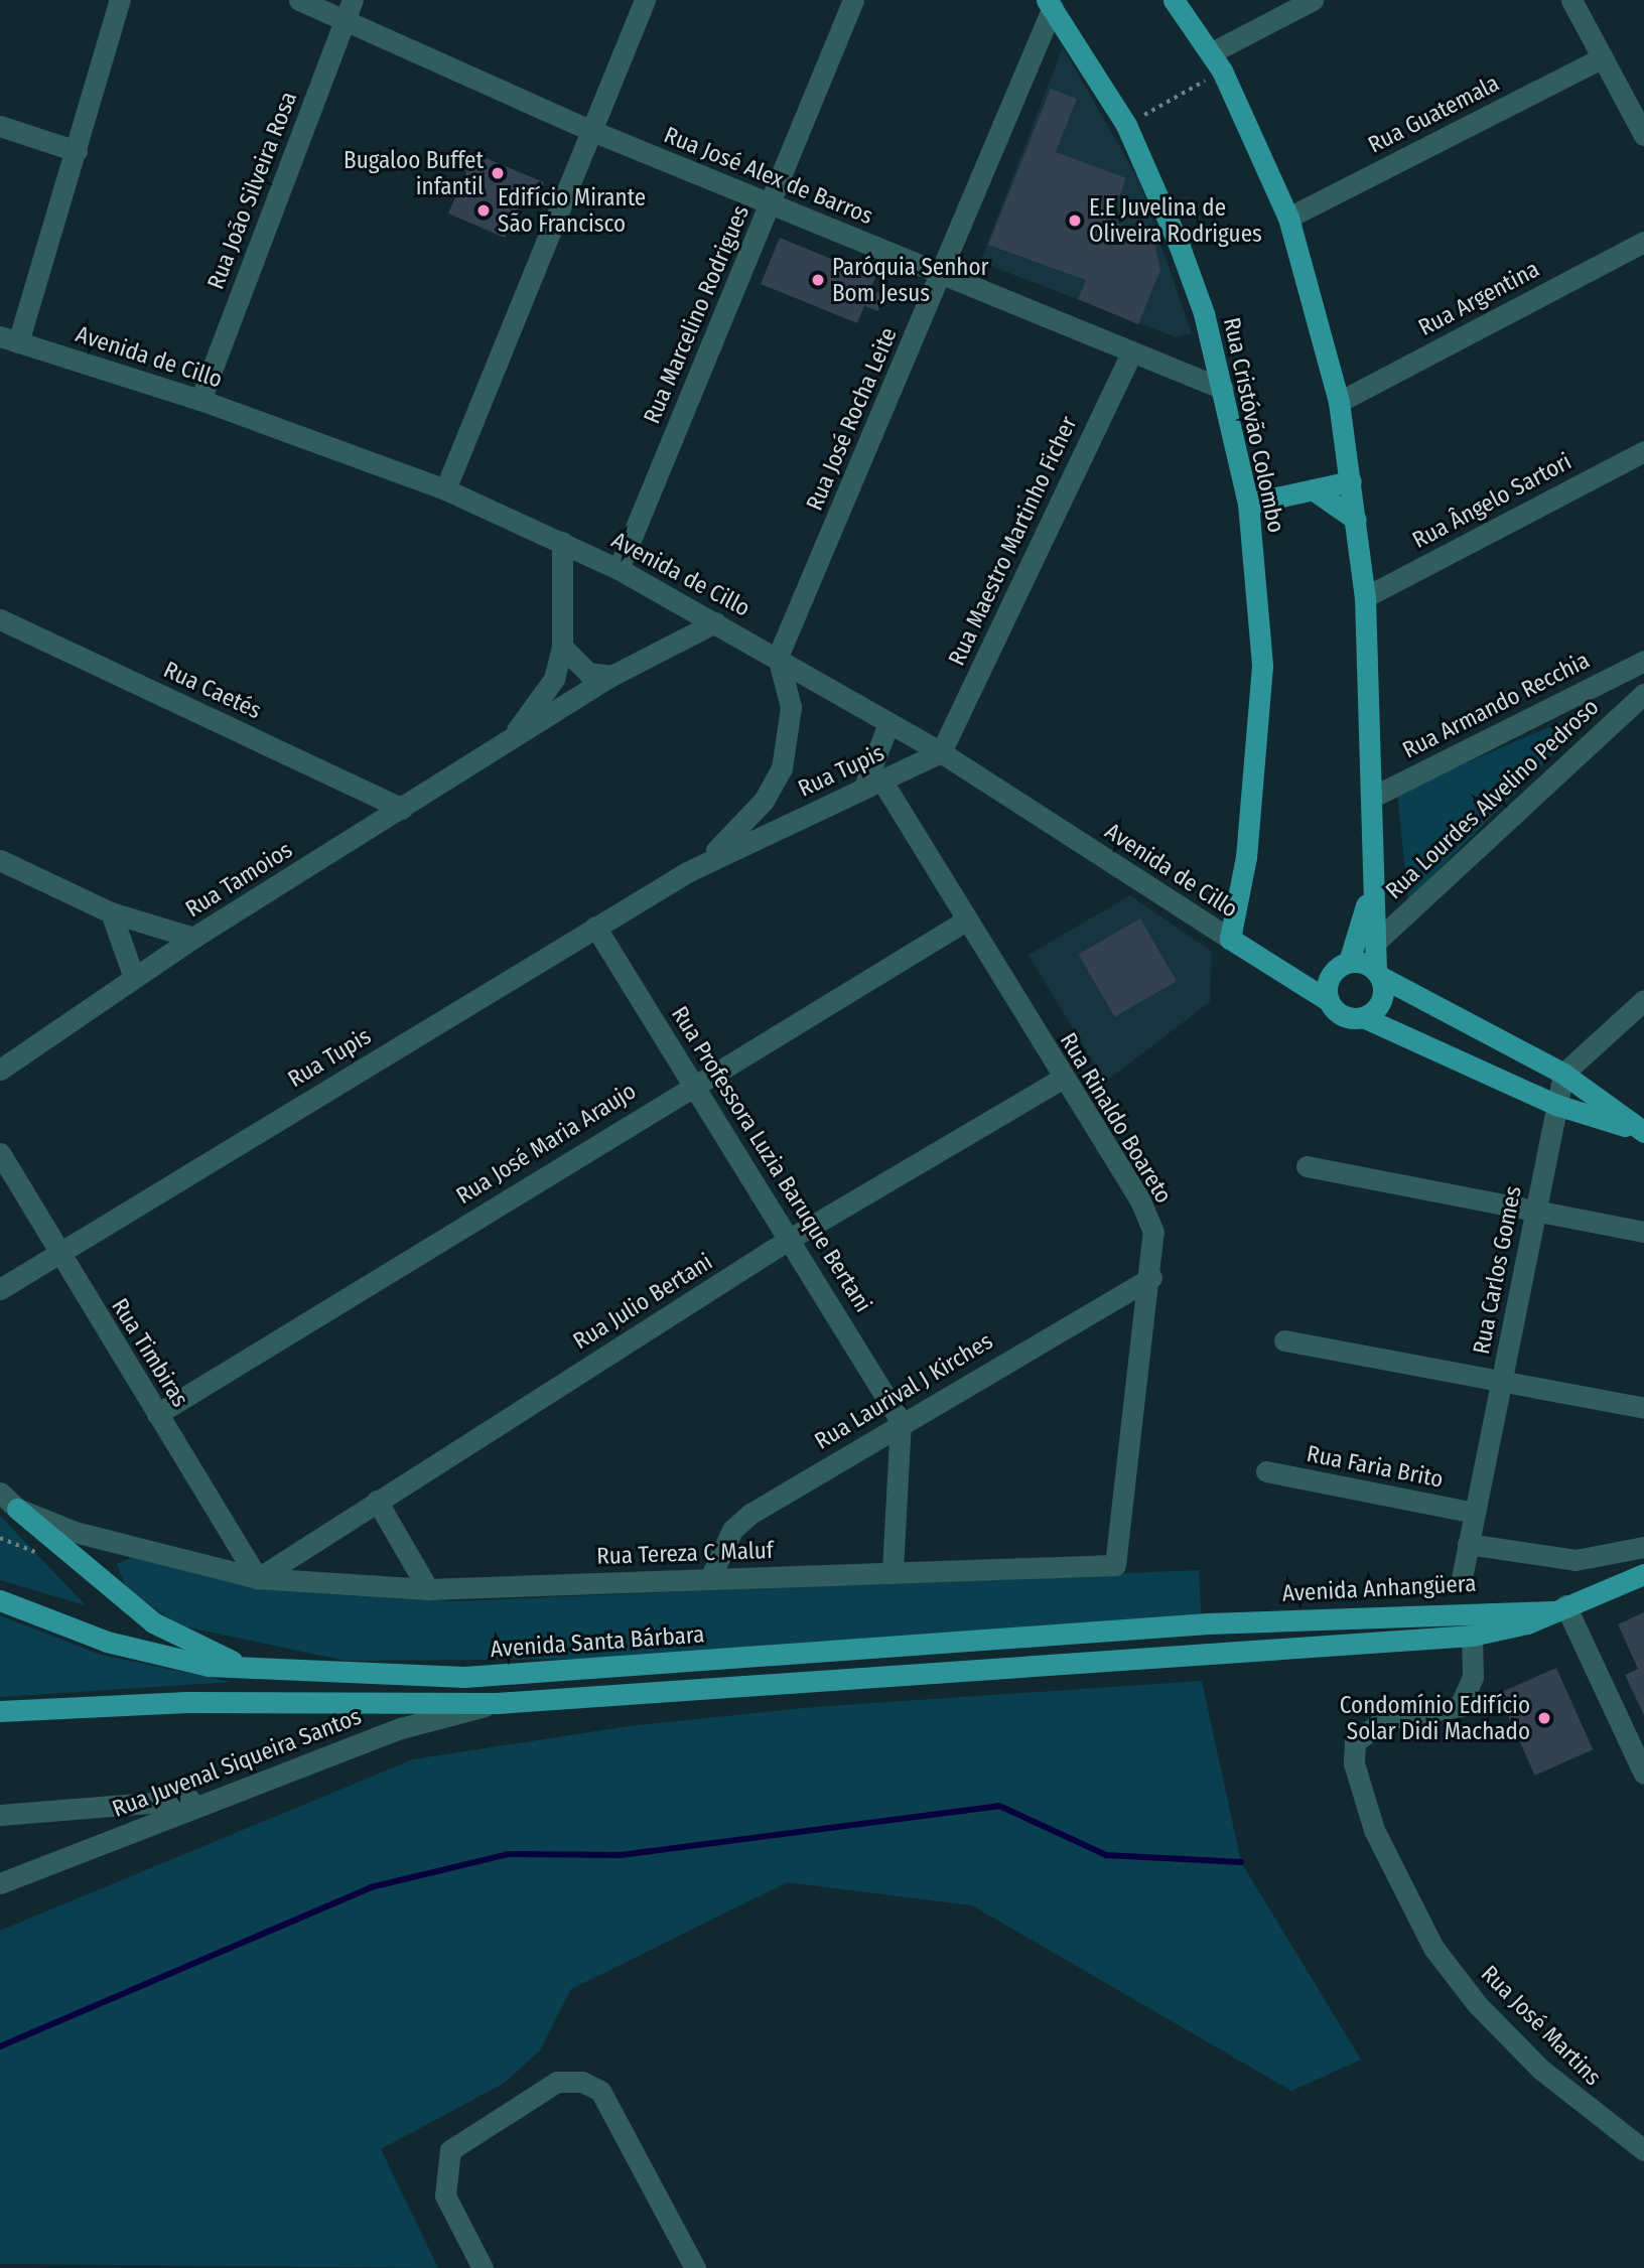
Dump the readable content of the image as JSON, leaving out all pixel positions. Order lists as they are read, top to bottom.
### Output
{
  "streets": {
    "main road": [
      "Avenida de Cillo",
      "Rua Cristóvão Colombo",
      "Avenida Anhangüera",
      "Avenida Santa Bárbara"
    ],
    "street": [
      "Rua Guatemala",
      "Rua José Alex de Barros",
      "Rua João Silveira Rosa",
      "Rua Argentina",
      "Rua Marcelino Rodrigues",
      "Rua José Rocha Leite",
      "Rua Ângelo Sartori",
      "Rua Maestro Martinho Ficher",
      "Rua Caetés",
      "Rua Armando Recchia",
      "Rua Tupis",
      "Rua Lourdes Alvelino Pedroso",
      "Rua Tamoios",
      "Rua Rinaldo Boareto",
      "Rua José Maria Araujo",
      "Rua Professora Luzia Baruque Bertani",
      "Rua Carlos Gomes",
      "Rua Julio Bertani",
      "Rua Timbiras",
      "Rua Laurival J Kirches",
      "Rua Faria Brito",
      "Rua Tereza C Maluf",
      "Rua Juvenal Siqueira Santos",
      "Rua José Martins"
    ]
  },
  "crossings": [
    ["Rua José Alex de Barros", "Rua João Silveira Rosa"],
    ["Rua José Alex de Barros", "Rua Marcelino Rodrigues"],
    ["Rua José Alex de Barros", "Rua José Rocha Leite"],
    ["Rua José Alex de Barros", "Rua Cristóvão Colombo"],
    ["Rua José Alex de Barros", "Rua Maestro Martinho Ficher"],
    ["Rua João Silveira Rosa", "Avenida de Cillo"],
    ["Rua Marcelino Rodrigues", "Avenida de Cillo"],
    ["Avenida de Cillo", "Rua José Rocha Leite"],
    ["Avenida de Cillo", "Rua Cristóvão Colombo"],
    ["Avenida de Cillo", "Rua Maestro Martinho Ficher"],
    ["Avenida de Cillo", "Rua Tupis"],
    ["Avenida de Cillo", "Rua Tamoios"],
    ["Rua José Rocha Leite", "Rua Cristóvão Colombo"],
    ["Rua José Rocha Leite", "Rua Tupis"],
    ["Rua Maestro Martinho Ficher", "Rua Tupis"],
    ["Rua Caetés", "Rua Tamoios"],
    ["Rua Tupis", "Rua Rinaldo Boareto"],
    ["Rua Tupis", "Rua Professora Luzia Baruque Bertani"],
    ["Rua Tupis", "Rua Timbiras"],
    ["Rua Rinaldo Boareto", "Rua José Maria Araujo"],
    ["Rua Rinaldo Boareto", "Rua Julio Bertani"],
    ["Rua Rinaldo Boareto", "Rua Laurival J Kirches"],
    ["Rua Rinaldo Boareto", "Rua Tereza C Maluf"],
    ["Rua José Maria Araujo", "Rua Professora Luzia Baruque Bertani"],
    ["Rua José Maria Araujo", "Rua Timbiras"],
    ["Rua Professora Luzia Baruque Bertani", "Rua Julio Bertani"],
    ["Rua Professora Luzia Baruque Bertani", "Rua Laurival J Kirches"],
    ["Rua Carlos Gomes", "Rua Faria Brito"],
    ["Rua Julio Bertani", "Rua Timbiras"],
    ["Rua Julio Bertani", "Rua Tereza C Maluf"],
    ["Rua Timbiras", "Rua Tereza C Maluf"],
    ["Rua Laurival J Kirches", "Rua Tereza C Maluf"],
    ["Avenida Anhangüera", "Avenida Santa Bárbara"],
    ["Avenida Anhangüera", "Rua Juvenal Siqueira Santos"],
    ["Avenida Anhangüera", "Rua José Martins"]
  ],
  "places": [
    "Bugaloo Buffet infantil",
    "Edifício Mirante São Francisco",
    "E.E Juvelina de Oliveira Rodrigues",
    "Paróquia Senhor Bom Jesus",
    "Condomínio Edifício Solar Didi Machado"
  ]
}
